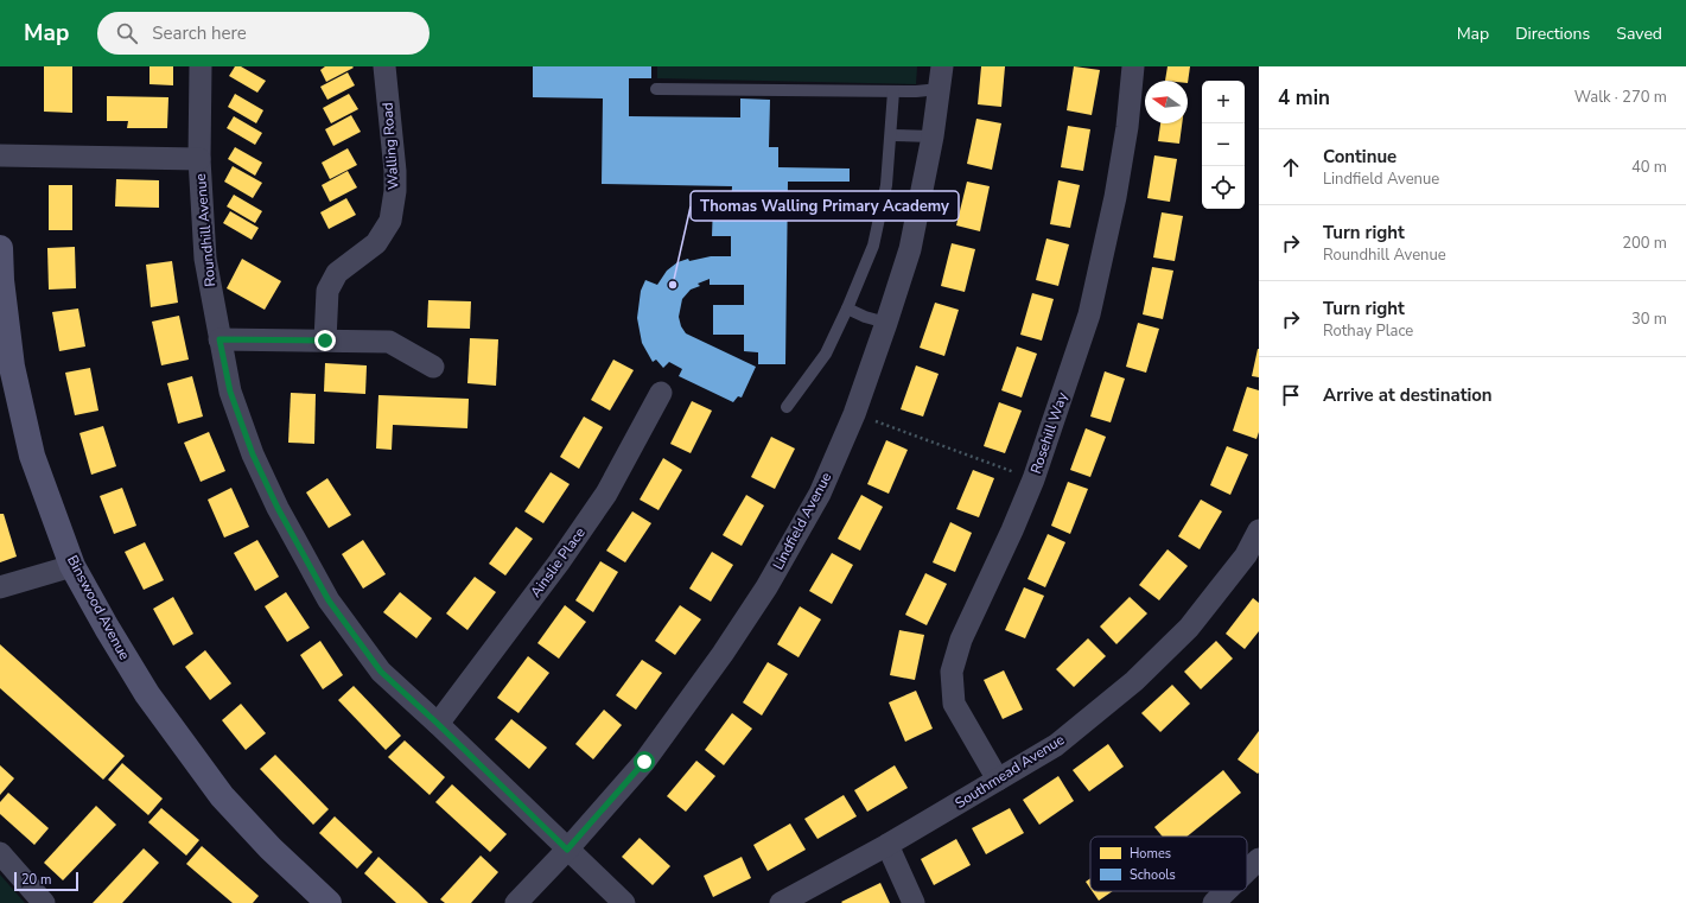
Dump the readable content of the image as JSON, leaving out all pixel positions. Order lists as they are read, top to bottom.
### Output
{
  "streets": {
    "street": [
      "Walling Road",
      "Roundhill Avenue",
      "Rosehill Way",
      "Lindfield Avenue",
      "Ainslie Place",
      "Binswood Avenue",
      "Southmead Avenue"
    ]
  },
  "crossings": [
    ["Roundhill Avenue", "Lindfield Avenue"],
    ["Roundhill Avenue", "Ainslie Place"],
    ["Rosehill Way", "Southmead Avenue"]
  ],
  "places": ["Thomas Walling Primary Academy"],
  "legend": ["Homes", "Schools"],
  "scale_bar": "20 m",
  "north": "left",
  "page": {
    "header": "Map",
    "search": "Search here",
    "nav": ["Map", "Directions", "Saved"],
    "heading": ["4 min", "Walk · 270 m"],
    "map_buttons": ["+", "−"],
    "list": [
      ["Continue", "Lindfield Avenue", "40 m"],
      ["Turn right", "Roundhill Avenue", "200 m"],
      ["Turn right", "Rothay Place", "30 m"],
      "Arrive at destination"
    ],
    "scale": "20 m"
  }
}
